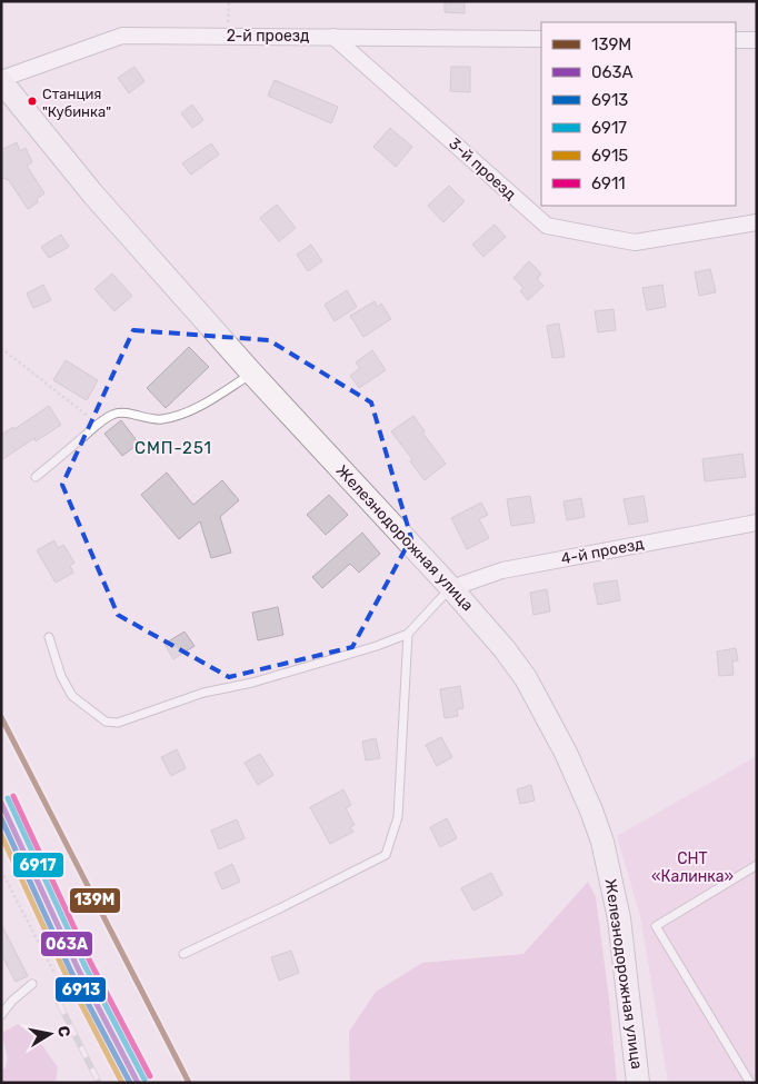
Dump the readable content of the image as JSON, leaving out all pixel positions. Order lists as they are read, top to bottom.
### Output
{
  "streets": {
    "street": [
      "2-й проезд",
      "3-й проезд",
      "Железнодорожная улица",
      "4-й проезд"
    ]
  },
  "crossings": [
    ["2-й проезд", "3-й проезд"],
    ["2-й проезд", "Железнодорожная улица"],
    ["Железнодорожная улица", "4-й проезд"]
  ],
  "districts": ["СМП-251"],
  "parks": ["СНТ «Калинка»"],
  "places": ["Станция \"Кубинка\""],
  "lines": [
    "transit line 139М",
    "transit line 6911",
    "transit line 6917",
    "transit line 063А",
    "transit line 6913",
    "transit line 6915"
  ],
  "legend": [
    "139М",
    "063А",
    "6913",
    "6917",
    "6915",
    "6911"
  ],
  "north": "right"
}
